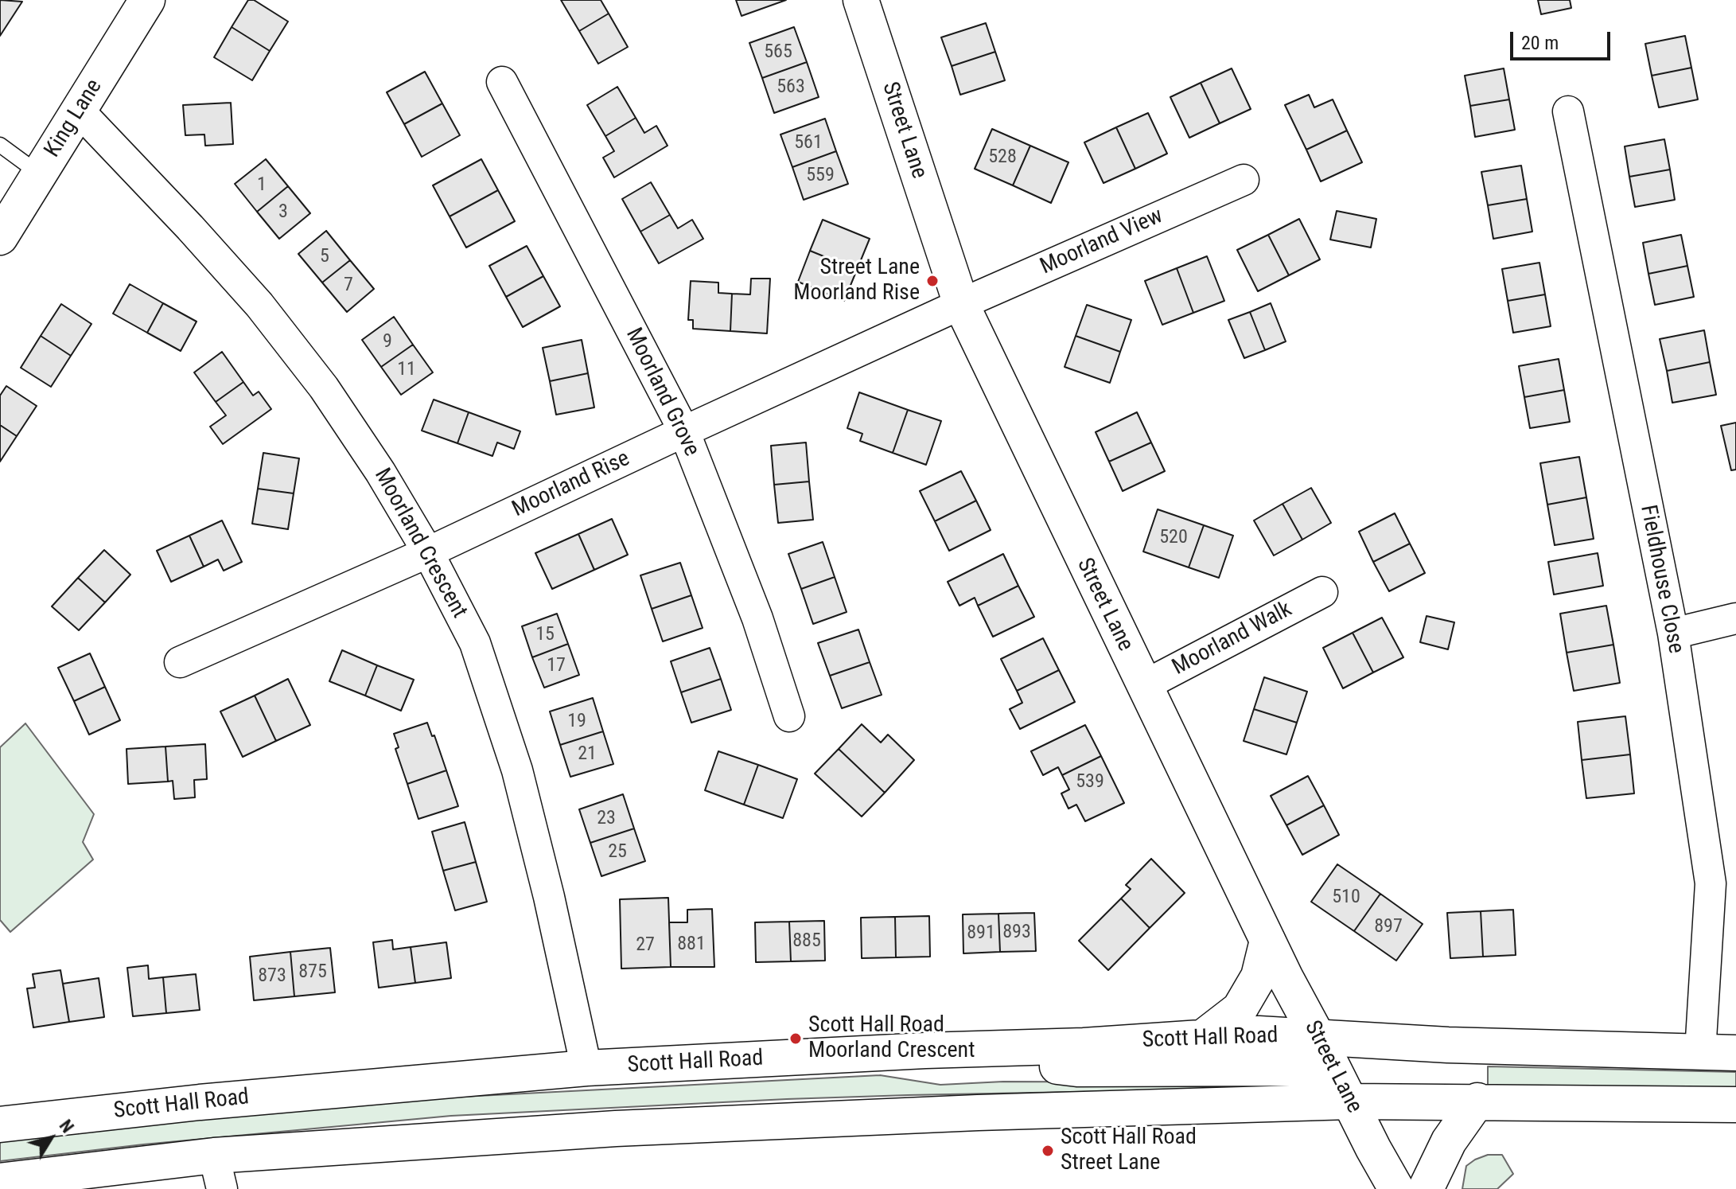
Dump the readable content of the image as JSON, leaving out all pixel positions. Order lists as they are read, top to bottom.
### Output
{
  "streets": {
    "main road": ["King Lane", "Street Lane", "Scott Hall Road"],
    "street": [
      "Moorland View",
      "Moorland Grove",
      "Moorland Rise",
      "Moorland Crescent",
      "Fieldhouse Close",
      "Moorland Walk"
    ]
  },
  "crossings": [
    ["King Lane", "Moorland Crescent"],
    ["Street Lane", "Moorland View"],
    ["Street Lane", "Moorland Rise"],
    ["Street Lane", "Moorland Walk"],
    ["Street Lane", "Scott Hall Road"],
    ["Moorland View", "Moorland Rise"],
    ["Moorland Grove", "Moorland Rise"],
    ["Moorland Rise", "Moorland Crescent"],
    ["Moorland Crescent", "Scott Hall Road"],
    ["Fieldhouse Close", "Scott Hall Road"]
  ],
  "places": ["Street Lane Moorland Rise", "Scott Hall Road Moorland Crescent", "Scott Hall Road Street Lane"],
  "house_numbers": [
    "565",
    "563",
    "561",
    "528",
    "559",
    "1",
    "3",
    "5",
    "7",
    "9",
    "11",
    "520",
    "15",
    "17",
    "19",
    "21",
    "539",
    "23",
    "25",
    "510",
    "897",
    "893",
    "891",
    "885",
    "881",
    "27",
    "875",
    "873"
  ],
  "scale_bar": "20 m",
  "north": "top right"
}
